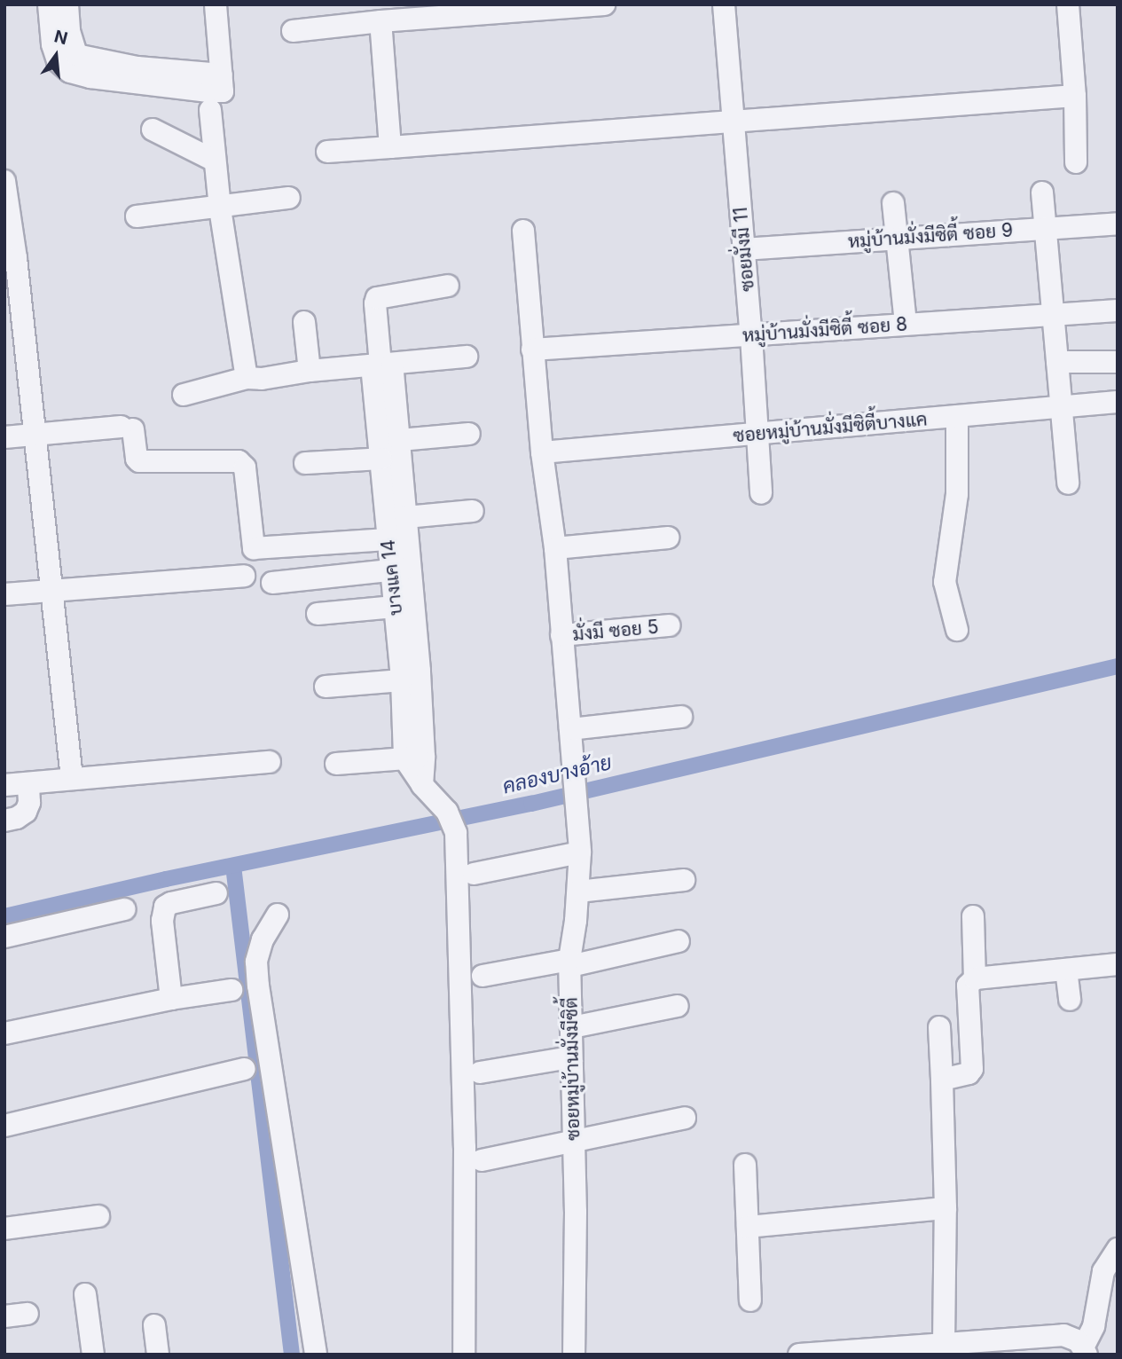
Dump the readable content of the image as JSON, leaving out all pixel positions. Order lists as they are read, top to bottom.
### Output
{
  "streets": {
    "street": [
      "หมู่บ้านมั่งมีซิตี้ ซอย 9",
      "ซอยมั่งมี 11",
      "หมู่บ้านมั่งมีซิตี้ ซอย 8",
      "ซอยหมู่บ้านมั่งมีซิตี้บางแค",
      "บางแค 14",
      "มั่งมี ซอย 5",
      "ซอยหมู่บ้านมั่งมีซิตี้"
    ]
  },
  "crossings": [
    ["หมู่บ้านมั่งมีซิตี้ ซอย 9", "ซอยมั่งมี 11"],
    ["ซอยมั่งมี 11", "หมู่บ้านมั่งมีซิตี้ ซอย 8"],
    ["ซอยมั่งมี 11", "ซอยหมู่บ้านมั่งมีซิตี้บางแค"]
  ],
  "water": ["คลองบางอ้าย"],
  "north": "top"
}
